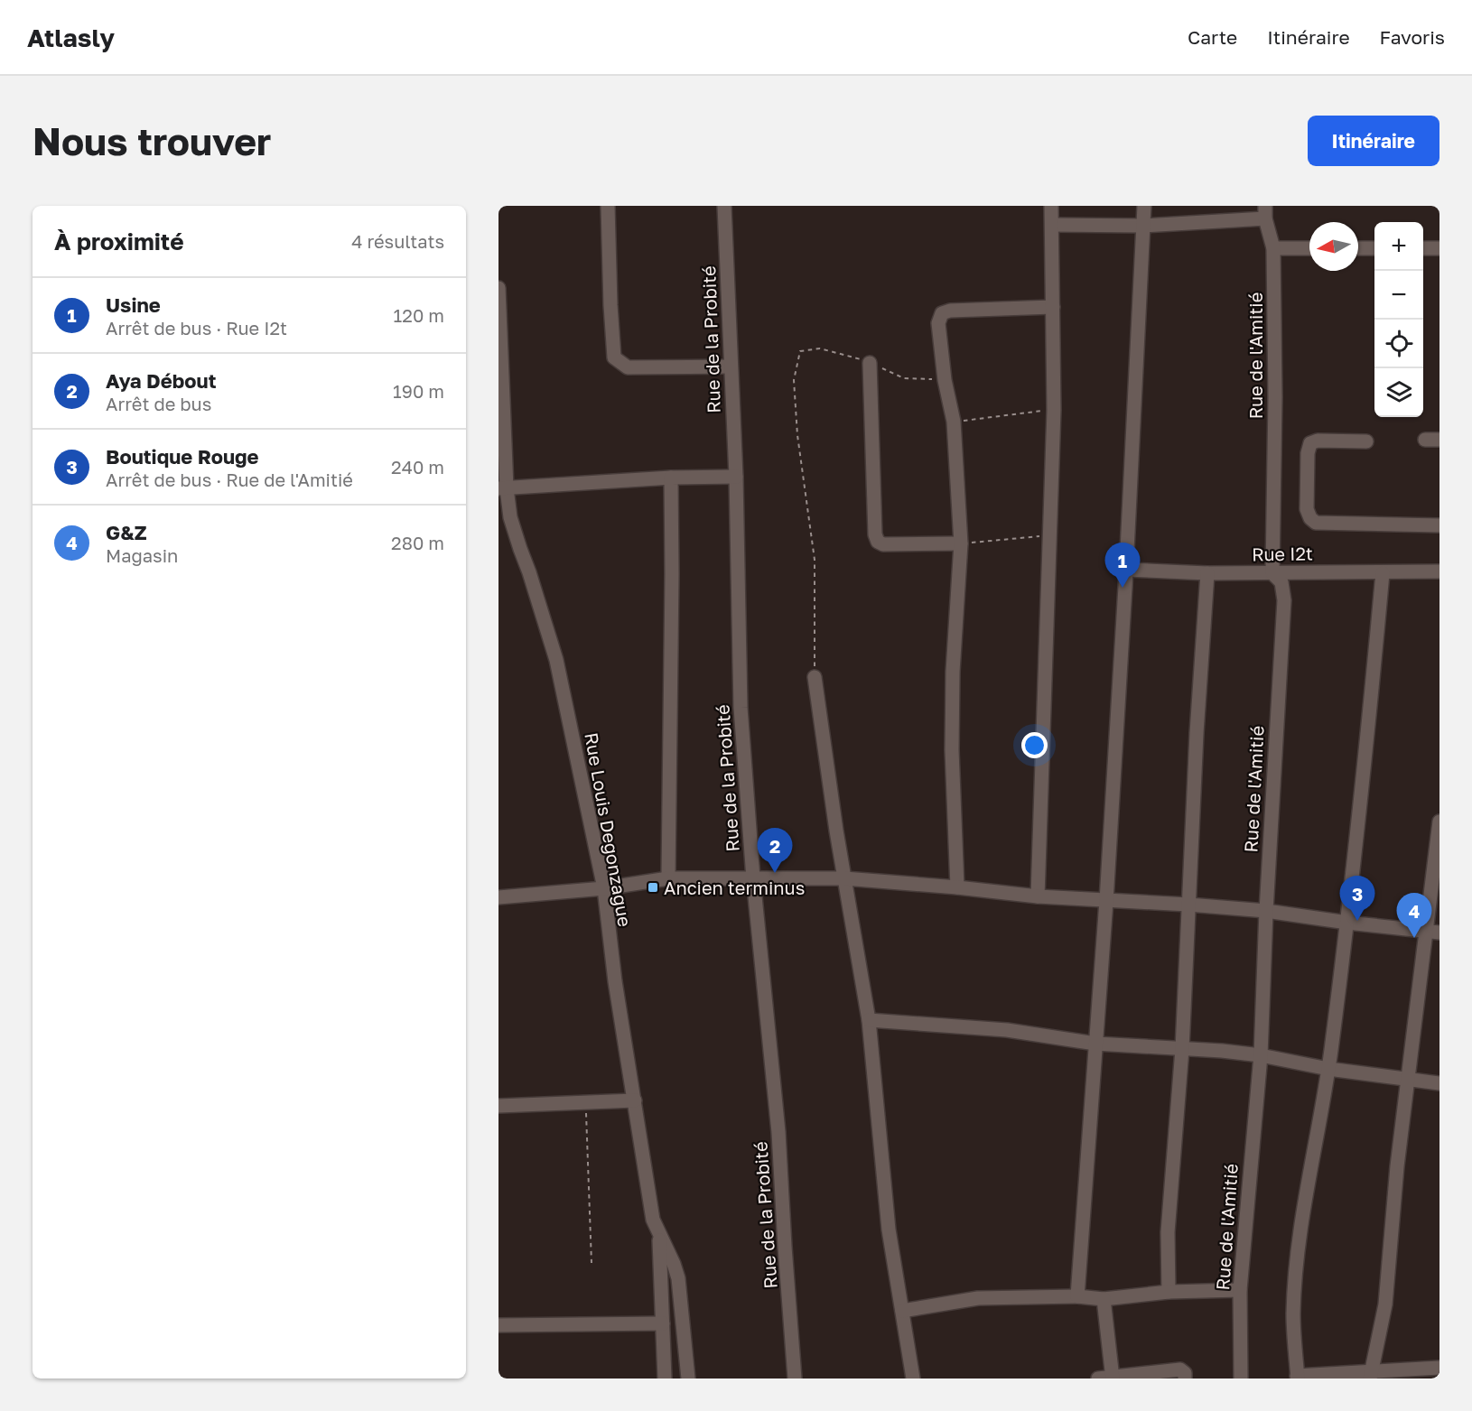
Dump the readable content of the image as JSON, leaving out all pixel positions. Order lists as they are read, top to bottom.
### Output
{
  "streets": {
    "street": [
      "Rue de la Probité",
      "Rue de l'Amitié",
      "Rue I2t",
      "Rue Louis Degonzague"
    ]
  },
  "crossings": [
    ["Rue de l'Amitié", "Rue I2t"]
  ],
  "places": {
    "transit": ["Ancien terminus"]
  },
  "north": "left",
  "page": {
    "header": "Atlasly",
    "nav": ["Carte", "Itinéraire", "Favoris"],
    "buttons": "Itinéraire",
    "title": "Nous trouver",
    "heading": ["À proximité", "4 résultats"],
    "map_buttons": ["+", "−"],
    "list": [
      {
        "mark": "1",
        "name": "Usine",
        "note": "Arrêt de bus · Rue I2t",
        "value": "120 m"
      },
      {
        "mark": "2",
        "name": "Aya Débout",
        "note": "Arrêt de bus",
        "value": "190 m"
      },
      {
        "mark": "3",
        "name": "Boutique Rouge",
        "note": "Arrêt de bus · Rue de l'Amitié",
        "value": "240 m"
      },
      {
        "mark": "4",
        "name": "G&Z",
        "note": "Magasin",
        "value": "280 m"
      }
    ],
    "pins": [
      "1",
      "2",
      "3",
      "4"
    ]
  }
}
